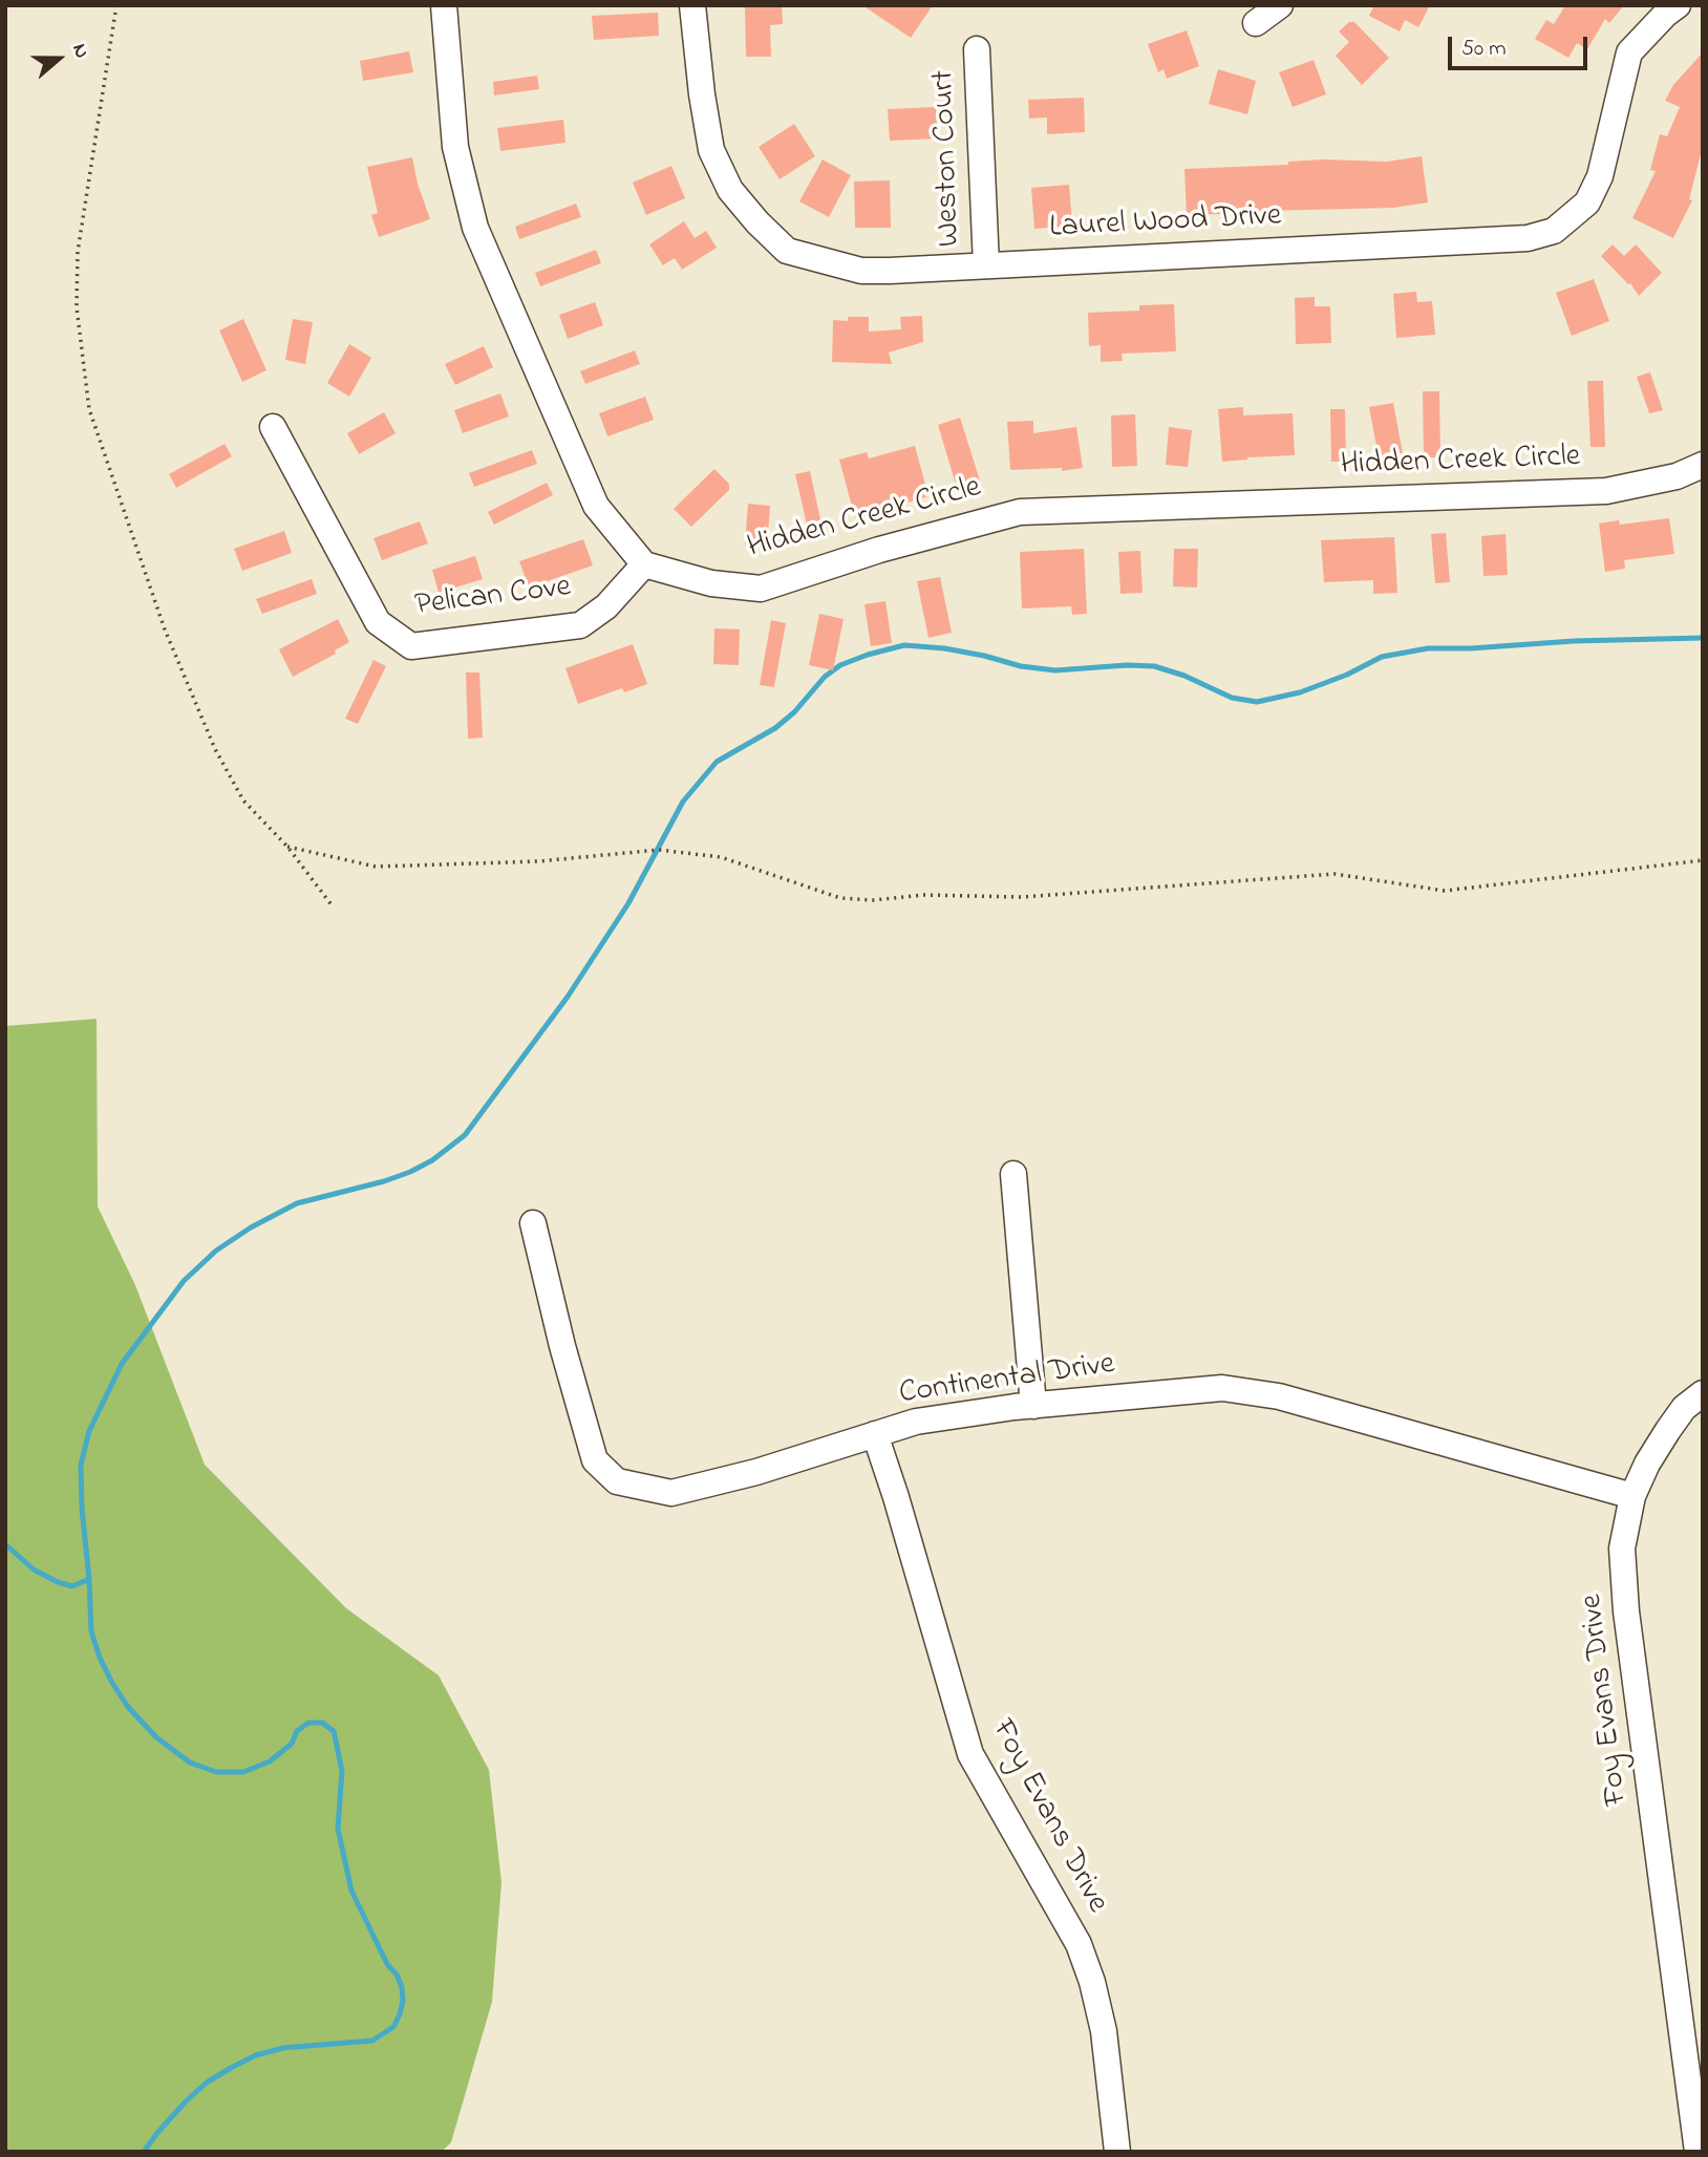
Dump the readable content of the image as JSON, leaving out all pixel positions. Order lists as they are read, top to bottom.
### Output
{
  "streets": {
    "street": [
      "Weston Court",
      "Laurel Wood Drive",
      "Hidden Creek Circle",
      "Pelican Cove",
      "Continental Drive",
      "Foy Evans Drive"
    ]
  },
  "crossings": [
    ["Weston Court", "Laurel Wood Drive"],
    ["Hidden Creek Circle", "Pelican Cove"],
    ["Continental Drive", "Foy Evans Drive"]
  ],
  "scale_bar": "50 m",
  "north": "right"
}
